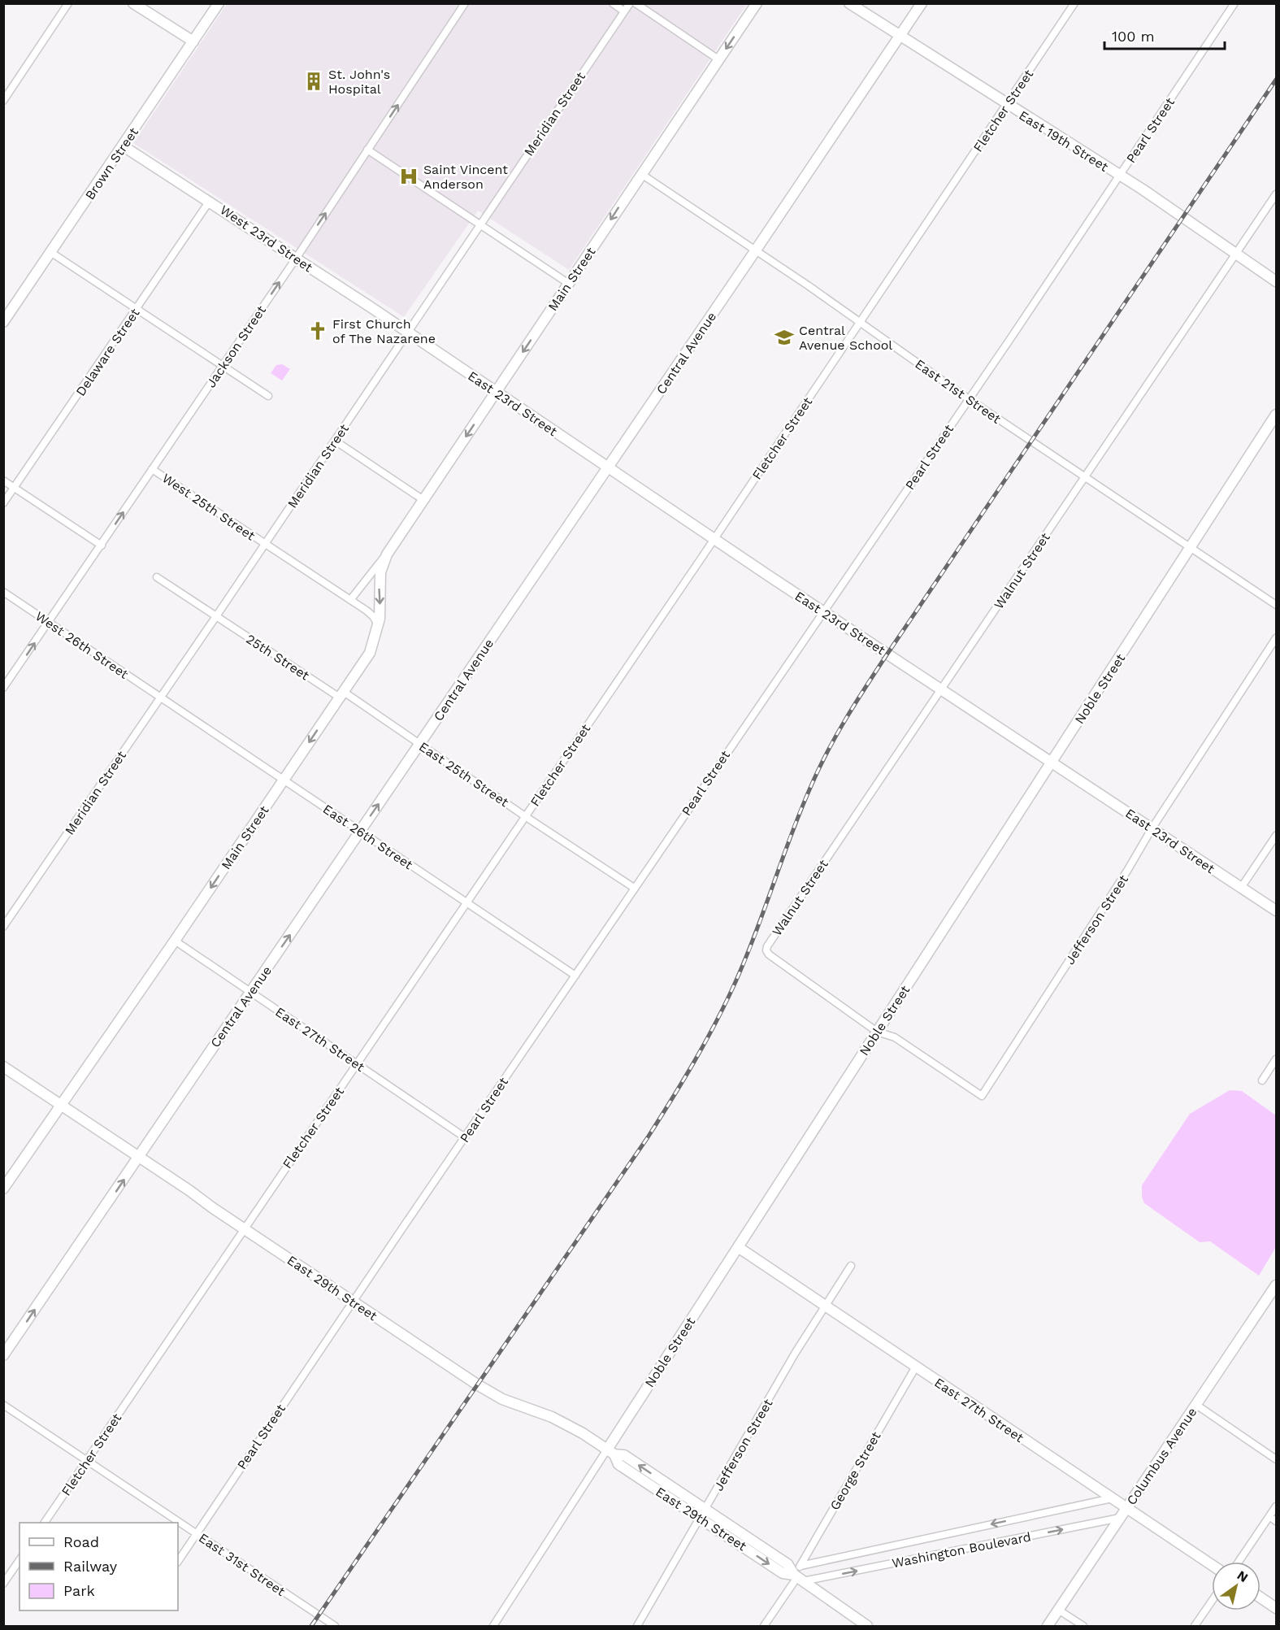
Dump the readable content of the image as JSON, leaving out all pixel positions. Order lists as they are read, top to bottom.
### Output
{
  "streets": {
    "street": [
      "Fletcher Street",
      "Meridian Street",
      "Pearl Street",
      "East 19th Street",
      "Brown Street",
      "West 23rd Street",
      "Main Street",
      "Jackson Street",
      "Delaware Street",
      "Central Avenue",
      "East 21st Street",
      "East 23rd Street",
      "West 25th Street",
      "Walnut Street",
      "West 26th Street",
      "25th Street",
      "Noble Street",
      "East 25th Street",
      "East 26th Street",
      "Jefferson Street",
      "East 27th Street",
      "East 29th Street",
      "Columbus Avenue",
      "George Street",
      "Washington Boulevard",
      "East 31st Street"
    ]
  },
  "crossings": [
    ["Fletcher Street", "East 19th Street"],
    ["Fletcher Street", "East 21st Street"],
    ["Fletcher Street", "East 23rd Street"],
    ["Fletcher Street", "East 25th Street"],
    ["Fletcher Street", "East 26th Street"],
    ["Fletcher Street", "East 27th Street"],
    ["Fletcher Street", "East 29th Street"],
    ["Fletcher Street", "East 31st Street"],
    ["Meridian Street", "West 23rd Street"],
    ["Meridian Street", "East 23rd Street"],
    ["Meridian Street", "West 25th Street"],
    ["Meridian Street", "West 26th Street"],
    ["Meridian Street", "25th Street"],
    ["Meridian Street", "East 26th Street"],
    ["Pearl Street", "East 19th Street"],
    ["Pearl Street", "East 21st Street"],
    ["Pearl Street", "East 23rd Street"],
    ["Pearl Street", "East 25th Street"],
    ["Pearl Street", "East 26th Street"],
    ["Pearl Street", "East 27th Street"],
    ["Pearl Street", "East 29th Street"],
    ["Pearl Street", "East 31st Street"],
    ["East 19th Street", "Central Avenue"],
    ["East 19th Street", "Walnut Street"],
    ["Brown Street", "West 23rd Street"],
    ["West 23rd Street", "Jackson Street"],
    ["West 23rd Street", "Delaware Street"],
    ["West 23rd Street", "East 23rd Street"],
    ["Main Street", "East 21st Street"],
    ["Main Street", "East 23rd Street"],
    ["Main Street", "25th Street"],
    ["Main Street", "East 25th Street"],
    ["Main Street", "East 26th Street"],
    ["Main Street", "East 27th Street"],
    ["Main Street", "East 29th Street"],
    ["Jackson Street", "West 25th Street"],
    ["Jackson Street", "West 26th Street"],
    ["Central Avenue", "East 21st Street"],
    ["Central Avenue", "East 23rd Street"],
    ["Central Avenue", "East 25th Street"],
    ["Central Avenue", "East 26th Street"],
    ["Central Avenue", "East 27th Street"],
    ["Central Avenue", "East 29th Street"],
    ["East 21st Street", "Walnut Street"],
    ["East 21st Street", "Noble Street"],
    ["East 23rd Street", "Walnut Street"],
    ["East 23rd Street", "Noble Street"],
    ["East 23rd Street", "Jefferson Street"],
    ["Walnut Street", "Noble Street"],
    ["Walnut Street", "Jefferson Street"],
    ["West 26th Street", "East 26th Street"],
    ["25th Street", "East 25th Street"],
    ["Noble Street", "Jefferson Street"],
    ["Noble Street", "East 27th Street"],
    ["Noble Street", "East 29th Street"],
    ["Jefferson Street", "East 27th Street"],
    ["Jefferson Street", "East 29th Street"],
    ["East 27th Street", "Columbus Avenue"],
    ["East 27th Street", "George Street"],
    ["East 27th Street", "Washington Boulevard"],
    ["East 29th Street", "George Street"],
    ["East 29th Street", "Washington Boulevard"],
    ["Columbus Avenue", "Washington Boulevard"],
    ["George Street", "Washington Boulevard"]
  ],
  "one_way": ["Main Street", "Jackson Street"],
  "places": {
    "building": ["St. John's Hospital"],
    "hospital": ["Saint Vincent Anderson"],
    "church": ["First Church of The Nazarene"],
    "school or university": ["Central Avenue School"]
  },
  "legend": ["Road", "Railway", "Park"],
  "scale_bar": "100 m",
  "north": "top right"
}
